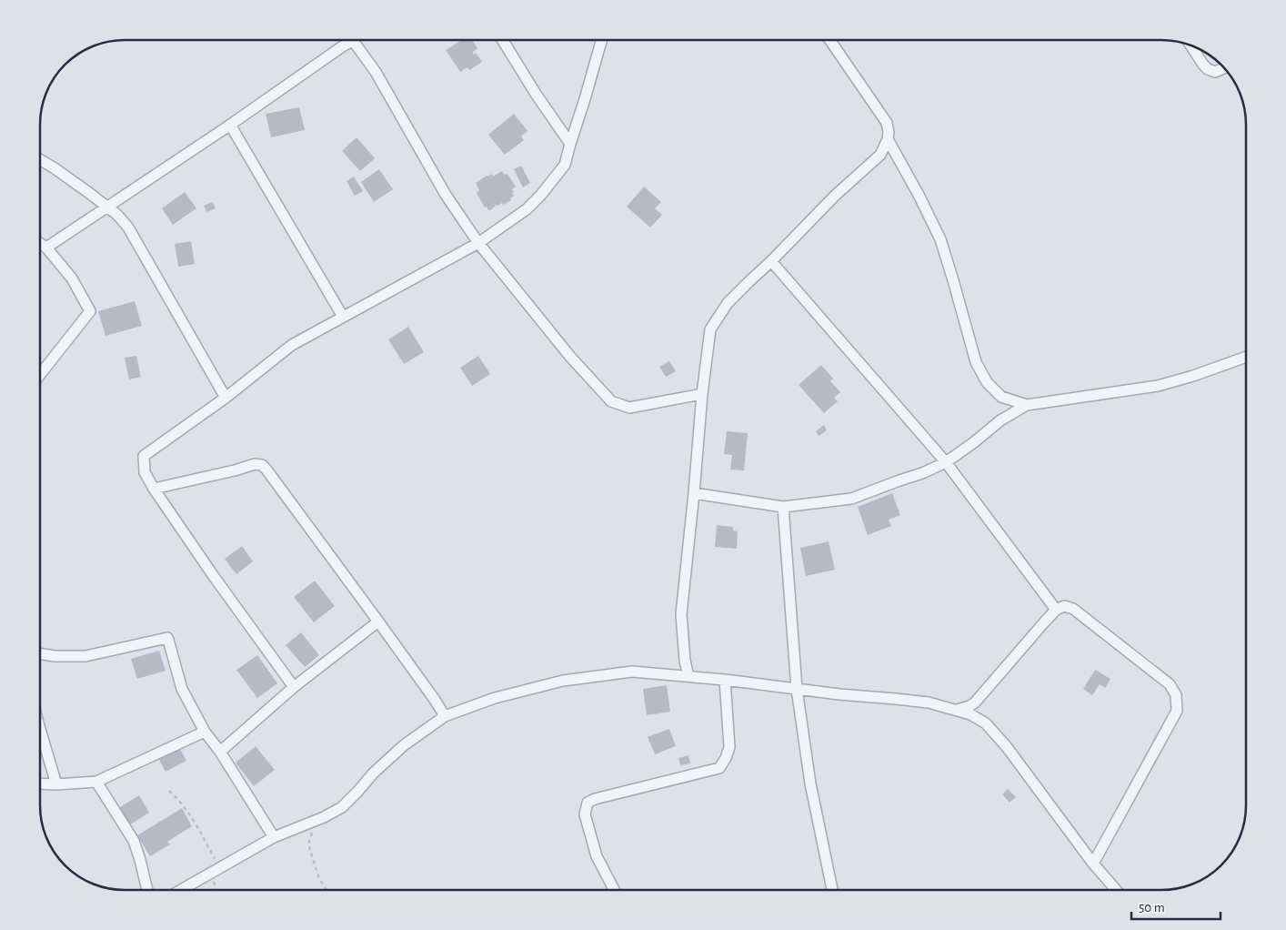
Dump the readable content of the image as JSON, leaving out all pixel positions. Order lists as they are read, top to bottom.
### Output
{
  "scale_bar": "50 m"
}
